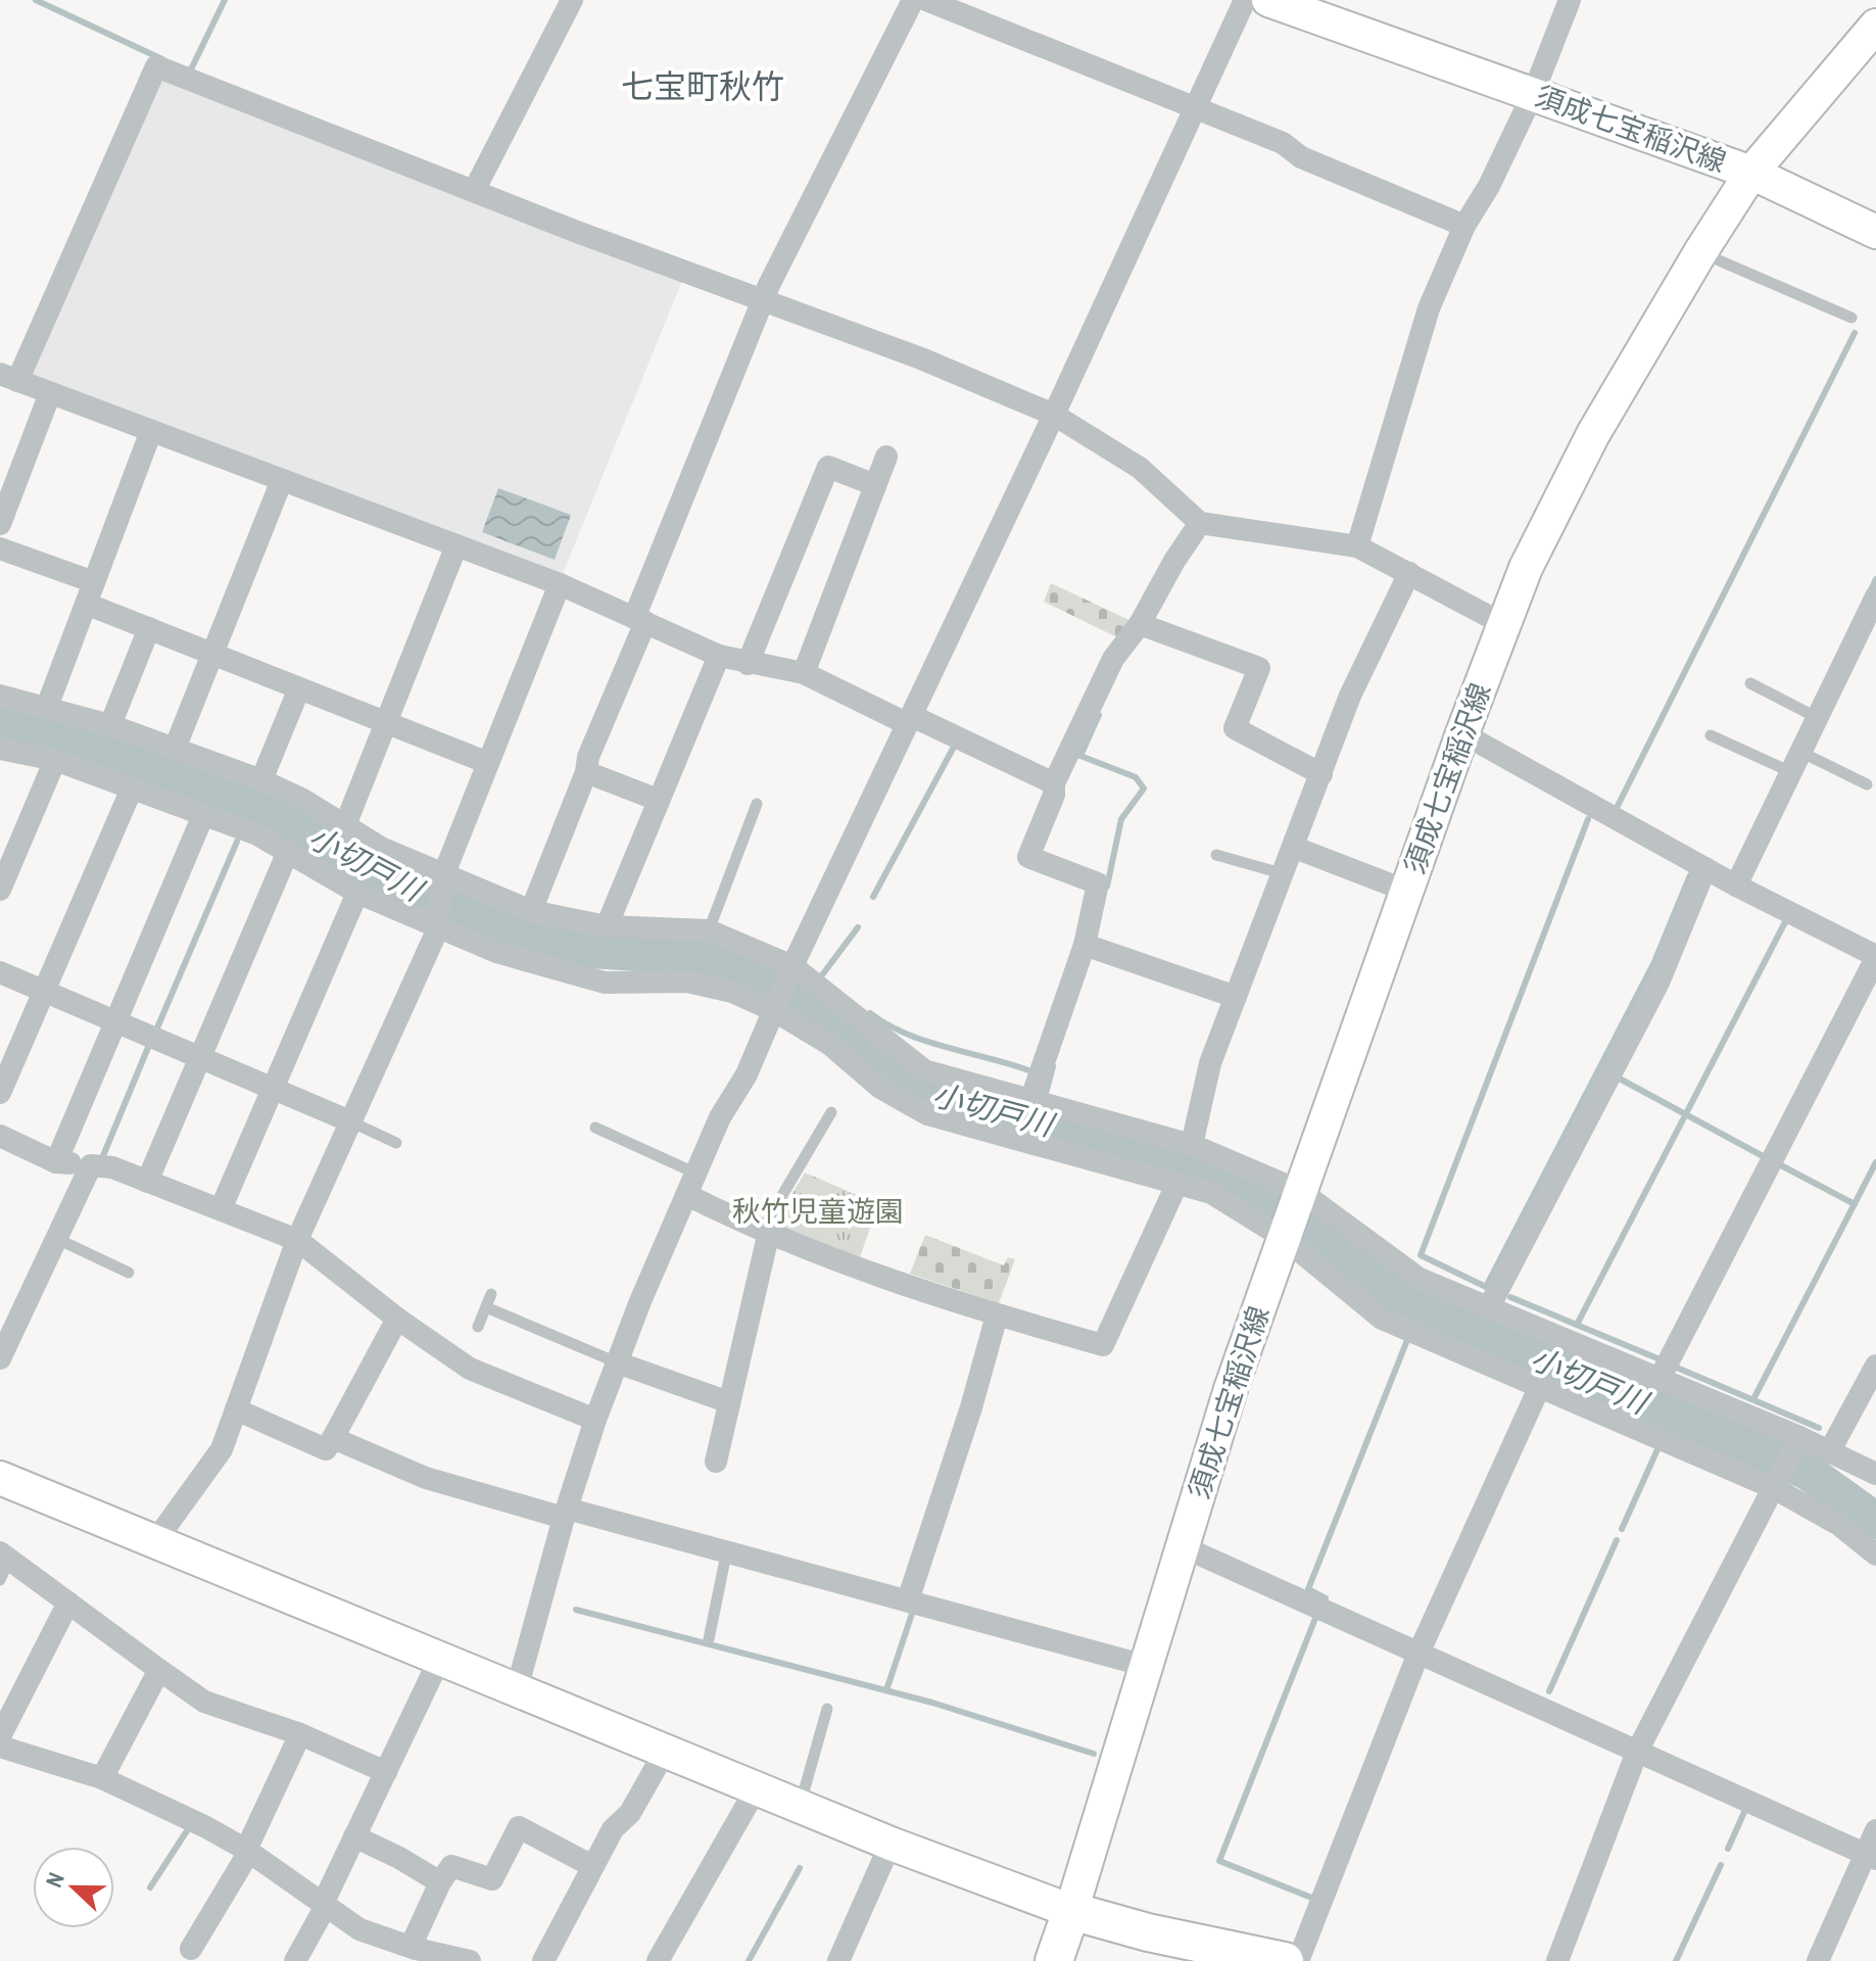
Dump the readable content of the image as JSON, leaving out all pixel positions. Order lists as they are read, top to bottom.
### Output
{
  "streets": {
    "main road": ["須成七宝稲沢線"]
  },
  "districts": ["七宝町秋竹"],
  "water": ["小切戸川"],
  "parks": ["秋竹児童遊園"],
  "north": "left"
}
